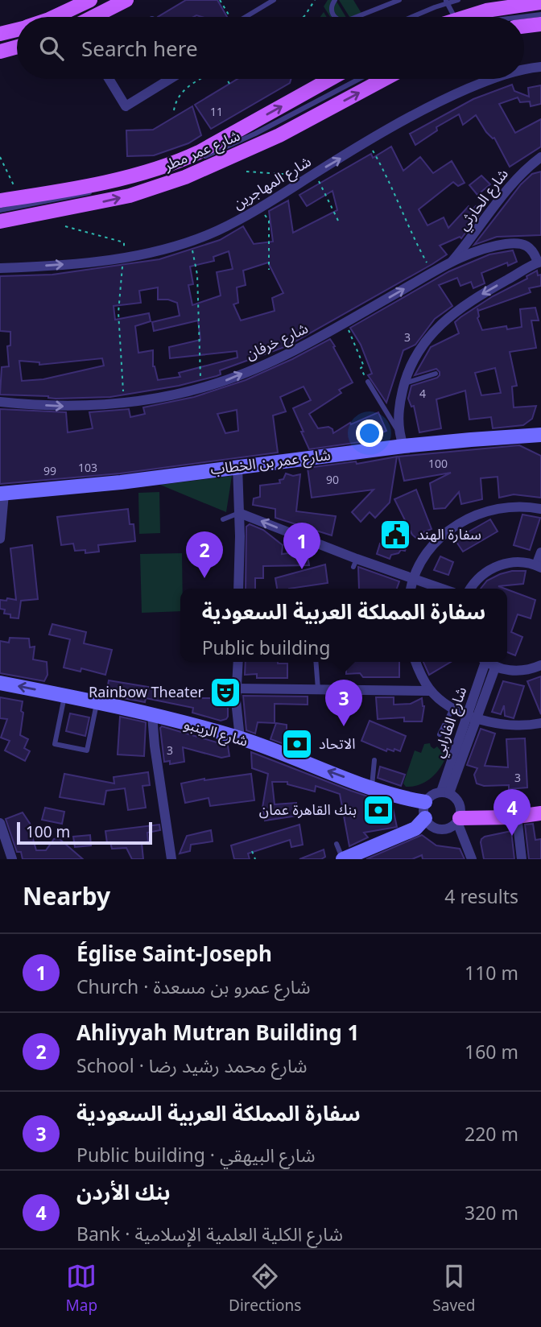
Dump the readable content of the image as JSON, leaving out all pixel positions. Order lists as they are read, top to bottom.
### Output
{
  "streets": {
    "main road": ["شارع عمر مطر"],
    "street": [
      "شارع المهاجرين",
      "شارع الحارثي",
      "شارع خرفان",
      "شارع عمر بن الخطاب",
      "شارع الفارابي",
      "شارع الرينبو"
    ]
  },
  "crossings": [
    ["شارع الحارثي", "شارع خرفان"],
    ["شارع الفارابي", "شارع الرينبو"]
  ],
  "one_way": ["شارع عمر مطر", "شارع خرفان"],
  "places": {
    "public building": ["سفارة الهند"],
    "theatre": ["Rainbow Theater"],
    "bank": ["الاتحاد", "بنك القاهرة عمان"]
  },
  "house_numbers": [
    "11",
    "3",
    "4",
    "100",
    "103",
    "99",
    "90",
    "3",
    "3"
  ],
  "scale_bar": "100 m",
  "page": {
    "search": "Search here",
    "pins": [
      "1",
      "2",
      "3",
      "4"
    ],
    "popup": ["سفارة المملكة العربية السعودية", "Public building"],
    "scale": "100 m",
    "heading": ["Nearby", "4 results"],
    "list": [
      {
        "mark": "1",
        "name": "Église Saint-Joseph",
        "note": "Church · شارع عمرو بن مسعدة",
        "value": "110 m"
      },
      {
        "mark": "2",
        "name": "Ahliyyah Mutran Building 1",
        "note": "School · شارع محمد رشيد رضا",
        "value": "160 m"
      },
      {
        "mark": "3",
        "name": "سفارة المملكة العربية السعودية",
        "note": "Public building · شارع البيهقي",
        "value": "220 m"
      },
      {
        "mark": "4",
        "name": "بنك الأردن",
        "note": "Bank · شارع الكلية العلمية الإسلامية",
        "value": "320 m"
      }
    ],
    "nav": ["Map", "Directions", "Saved"]
  }
}
